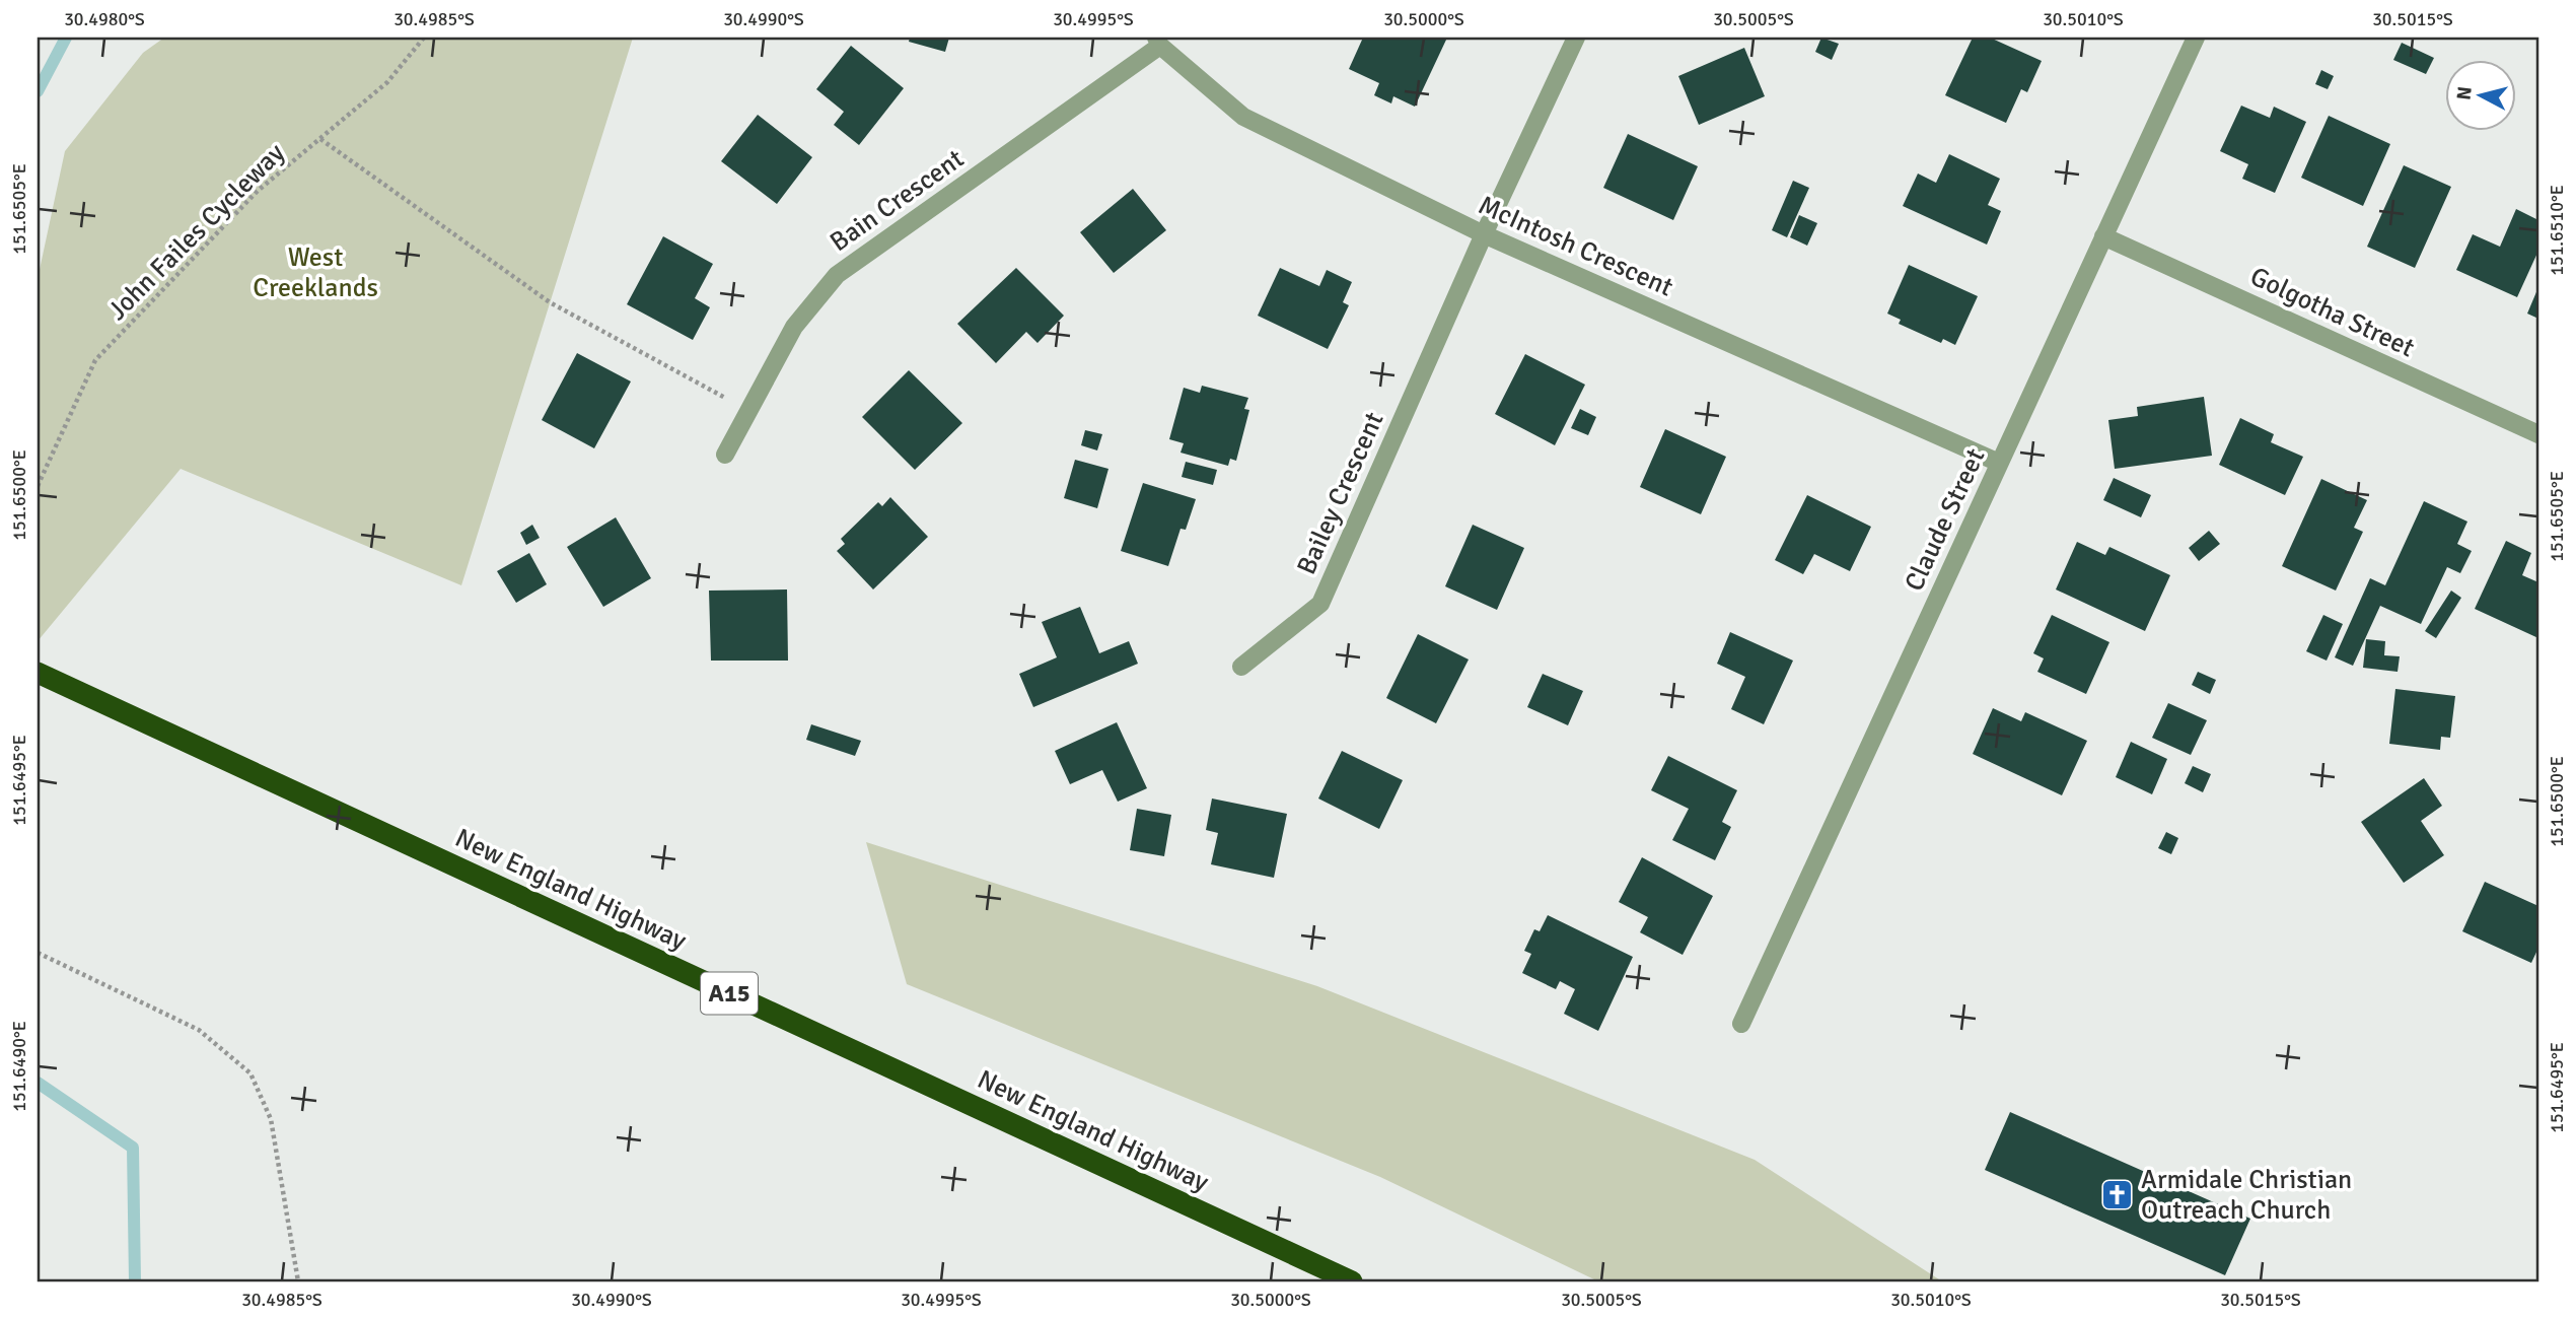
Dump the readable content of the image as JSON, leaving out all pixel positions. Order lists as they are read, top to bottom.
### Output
{
  "streets": {
    "highway": ["New England Highway", "A15"],
    "street": [
      "Bain Crescent",
      "McIntosh Crescent",
      "Golgotha Street",
      "Bailey Crescent",
      "Claude Street"
    ],
    "path": ["John Failes Cycleway"]
  },
  "crossings": [
    ["Bain Crescent", "McIntosh Crescent"],
    ["McIntosh Crescent", "Bailey Crescent"],
    ["McIntosh Crescent", "Claude Street"],
    ["Golgotha Street", "Claude Street"]
  ],
  "parks": ["West Creeklands"],
  "places": {
    "church": ["Armidale Christian Outreach Church"]
  },
  "north": "left",
  "coordinates": [
    "30.4980°S",
    "30.4985°S",
    "30.4990°S",
    "30.4995°S",
    "30.5000°S",
    "30.5005°S",
    "30.5010°S",
    "30.5015°S",
    "151.6505°E",
    "151.6510°E",
    "151.6500°E",
    "151.6495°E",
    "151.6490°E"
  ]
}
